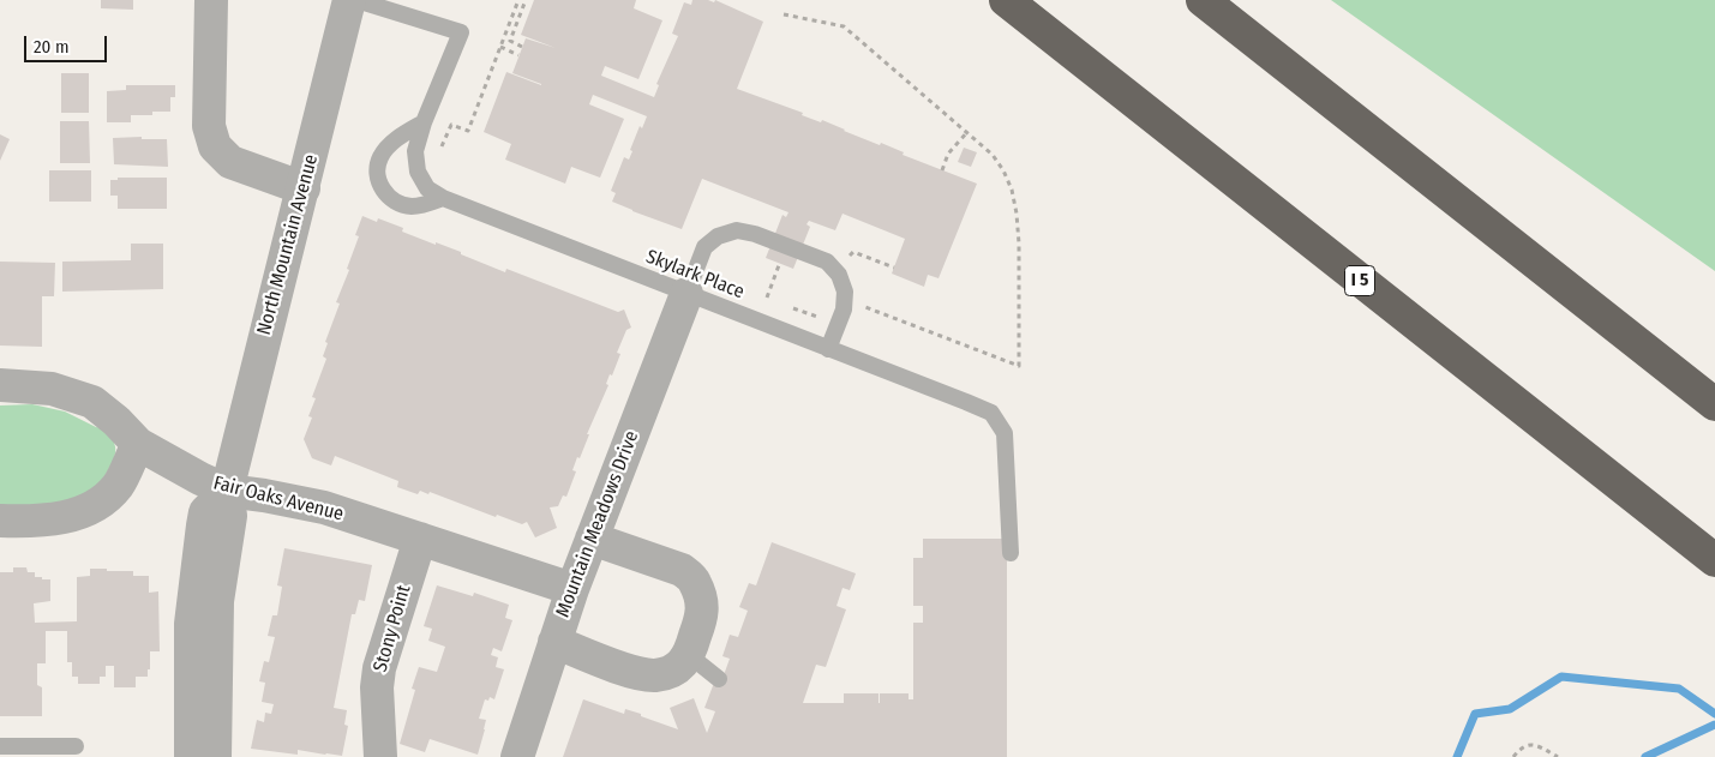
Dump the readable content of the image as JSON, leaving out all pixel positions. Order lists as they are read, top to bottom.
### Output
{
  "streets": {
    "highway": ["I 5"],
    "street": [
      "North Mountain Avenue",
      "Fair Oaks Avenue",
      "Mountain Meadows Drive",
      "Stony Point"
    ],
    "lane": ["Skylark Place"]
  },
  "crossings": [
    ["North Mountain Avenue", "Fair Oaks Avenue"],
    ["Skylark Place", "Mountain Meadows Drive"],
    ["Fair Oaks Avenue", "Mountain Meadows Drive"],
    ["Fair Oaks Avenue", "Stony Point"]
  ],
  "scale_bar": "20 m"
}
